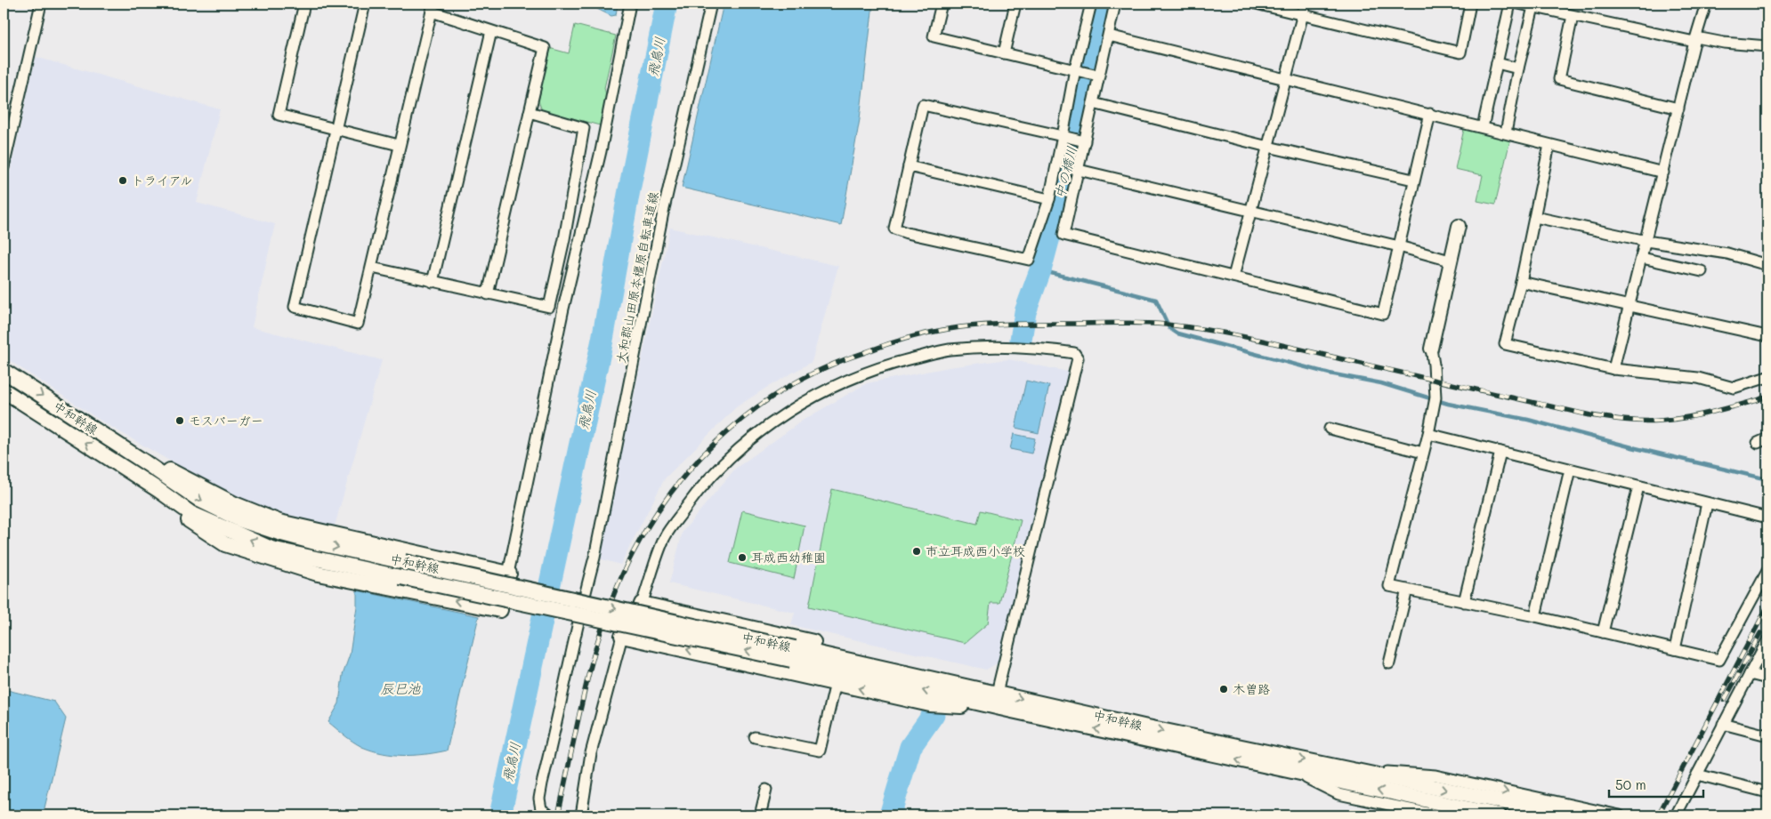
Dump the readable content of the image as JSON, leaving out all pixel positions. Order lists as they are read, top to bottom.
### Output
{
  "streets": {
    "main road": ["中和幹線"],
    "street": ["大和郡山田原本橿原自転車道線"]
  },
  "water": ["飛鳥川", "中の橋川", "辰巳池"],
  "places": [
    "トライアル",
    "モスバーガー",
    "市立耳成西小学校",
    "耳成西幼稚園",
    "木曽路"
  ],
  "scale_bar": "50 m"
}
